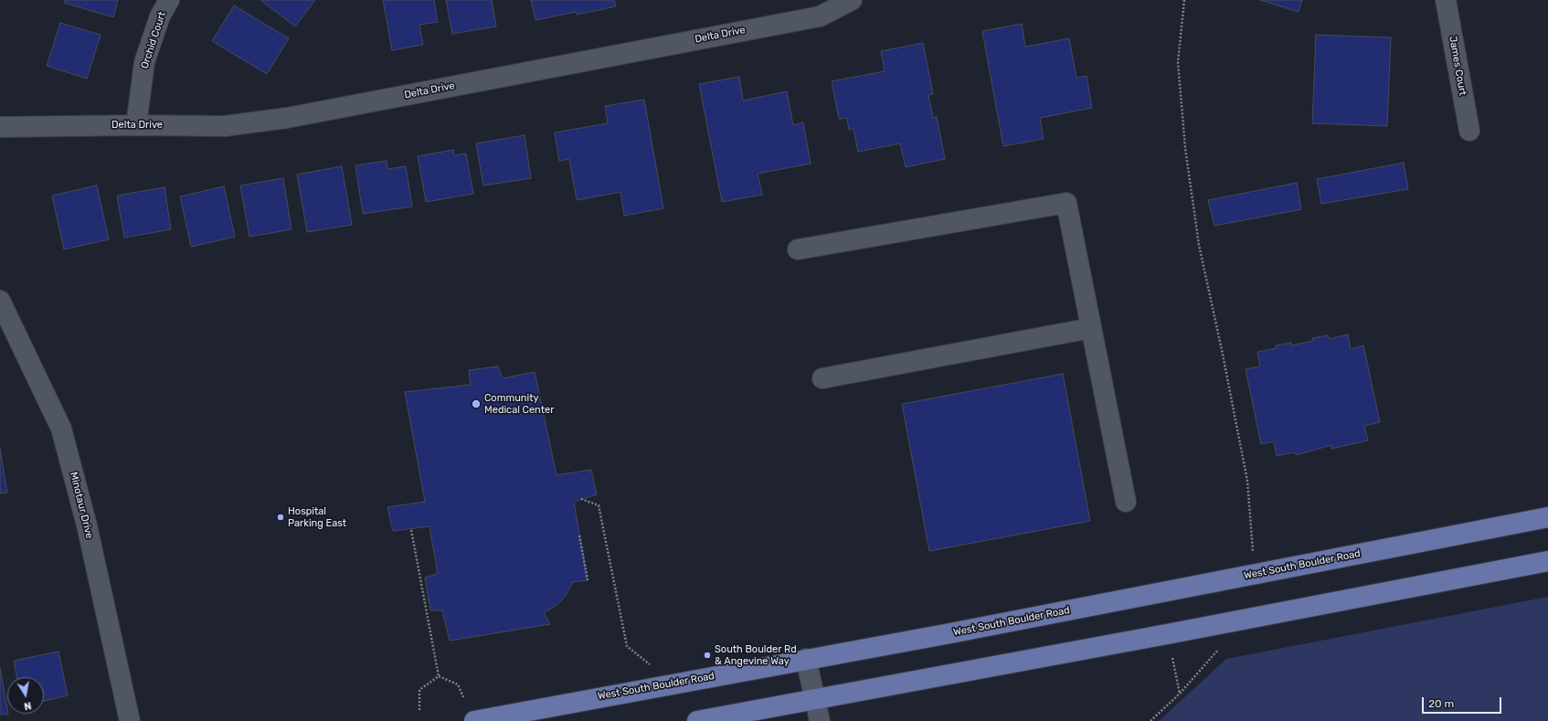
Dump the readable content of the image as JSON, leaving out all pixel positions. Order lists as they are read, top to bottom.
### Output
{
  "streets": {
    "main road": ["West South Boulder Road"],
    "street": [
      "Delta Drive",
      "Orchid Court",
      "James Court",
      "Minotaur Drive"
    ]
  },
  "crossings": [
    ["Delta Drive", "Orchid Court"]
  ],
  "places": ["Community Medical Center", "Hospital Parking East", "South Boulder Rd & Angevine Way"],
  "scale_bar": "20 m",
  "north": "bottom"
}
